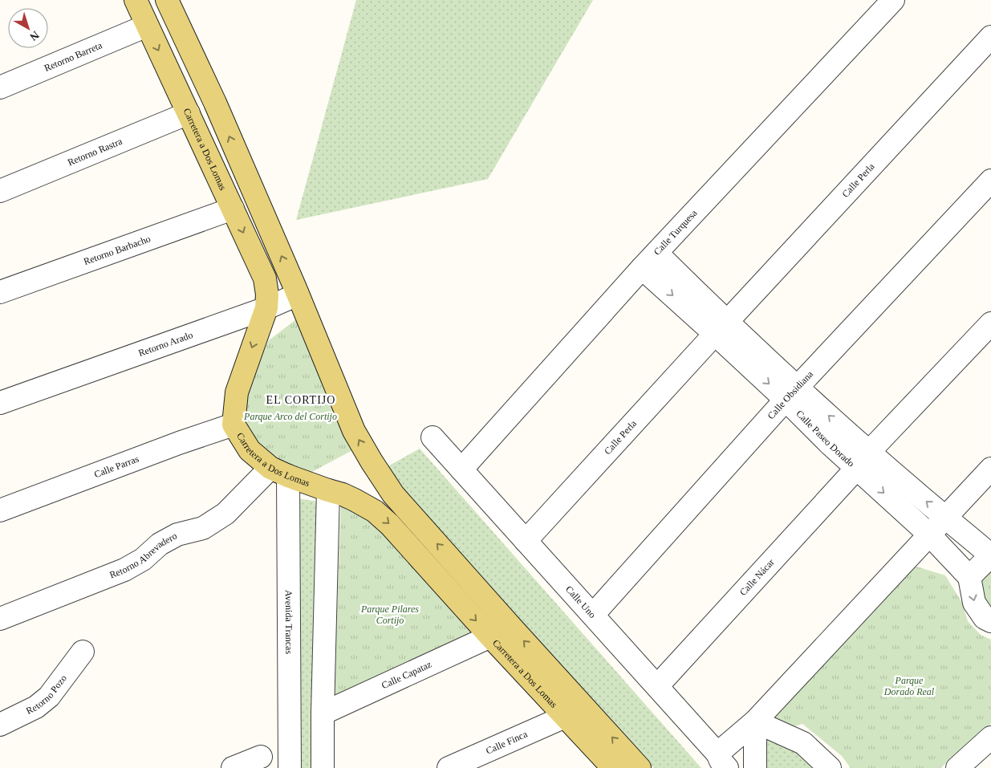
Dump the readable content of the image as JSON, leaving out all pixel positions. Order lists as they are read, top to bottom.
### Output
{
  "streets": {
    "main road": ["Carretera a Dos Lomas"],
    "street": [
      "Retorno Barreta",
      "Retorno Rastra",
      "Calle Perla",
      "Calle Turquesa",
      "Retorno Barbacho",
      "Retorno Arado",
      "Calle Obsidiana",
      "Calle Paseo Dorado",
      "Calle Parras",
      "Retorno Abrevadero",
      "Calle Nácar",
      "Calle Uno",
      "Avenida Trancas",
      "Calle Capataz",
      "Retorno Pozo",
      "Calle Finca"
    ]
  },
  "crossings": [
    ["Retorno Barreta", "Carretera a Dos Lomas"],
    ["Carretera a Dos Lomas", "Retorno Rastra"],
    ["Carretera a Dos Lomas", "Retorno Barbacho"],
    ["Carretera a Dos Lomas", "Retorno Arado"],
    ["Carretera a Dos Lomas", "Calle Parras"],
    ["Carretera a Dos Lomas", "Retorno Abrevadero"],
    ["Carretera a Dos Lomas", "Avenida Trancas"],
    ["Carretera a Dos Lomas", "Calle Capataz"],
    ["Carretera a Dos Lomas", "Calle Finca"],
    ["Calle Perla", "Calle Paseo Dorado"],
    ["Calle Perla", "Calle Uno"],
    ["Calle Turquesa", "Calle Paseo Dorado"],
    ["Calle Turquesa", "Calle Uno"],
    ["Calle Obsidiana", "Calle Paseo Dorado"],
    ["Calle Obsidiana", "Calle Uno"],
    ["Calle Paseo Dorado", "Calle Nácar"],
    ["Retorno Abrevadero", "Avenida Trancas"],
    ["Calle Nácar", "Calle Uno"]
  ],
  "districts": ["EL CORTIJO"],
  "parks": ["Parque Arco del Cortijo", "Parque Pilares Cortijo", "Parque Dorado Real"],
  "north": "bottom right"
}
